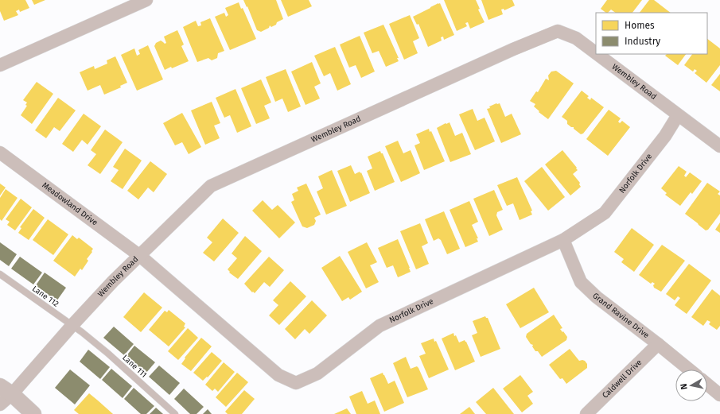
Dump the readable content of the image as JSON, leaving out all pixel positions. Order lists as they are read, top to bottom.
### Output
{
  "streets": {
    "street": [
      "Wembley Road",
      "Norfolk Drive",
      "Meadowland Drive",
      "Grand Ravine Drive",
      "Caldwell Drive"
    ],
    "lane": ["Lane 112", "Lane 111"]
  },
  "crossings": [
    ["Wembley Road", "Norfolk Drive"],
    ["Wembley Road", "Meadowland Drive"],
    ["Wembley Road", "Lane 112"],
    ["Wembley Road", "Lane 111"],
    ["Norfolk Drive", "Meadowland Drive"],
    ["Norfolk Drive", "Grand Ravine Drive"],
    ["Lane 112", "Lane 111"],
    ["Grand Ravine Drive", "Caldwell Drive"]
  ],
  "legend": ["Homes", "Industry"],
  "north": "left"
}
